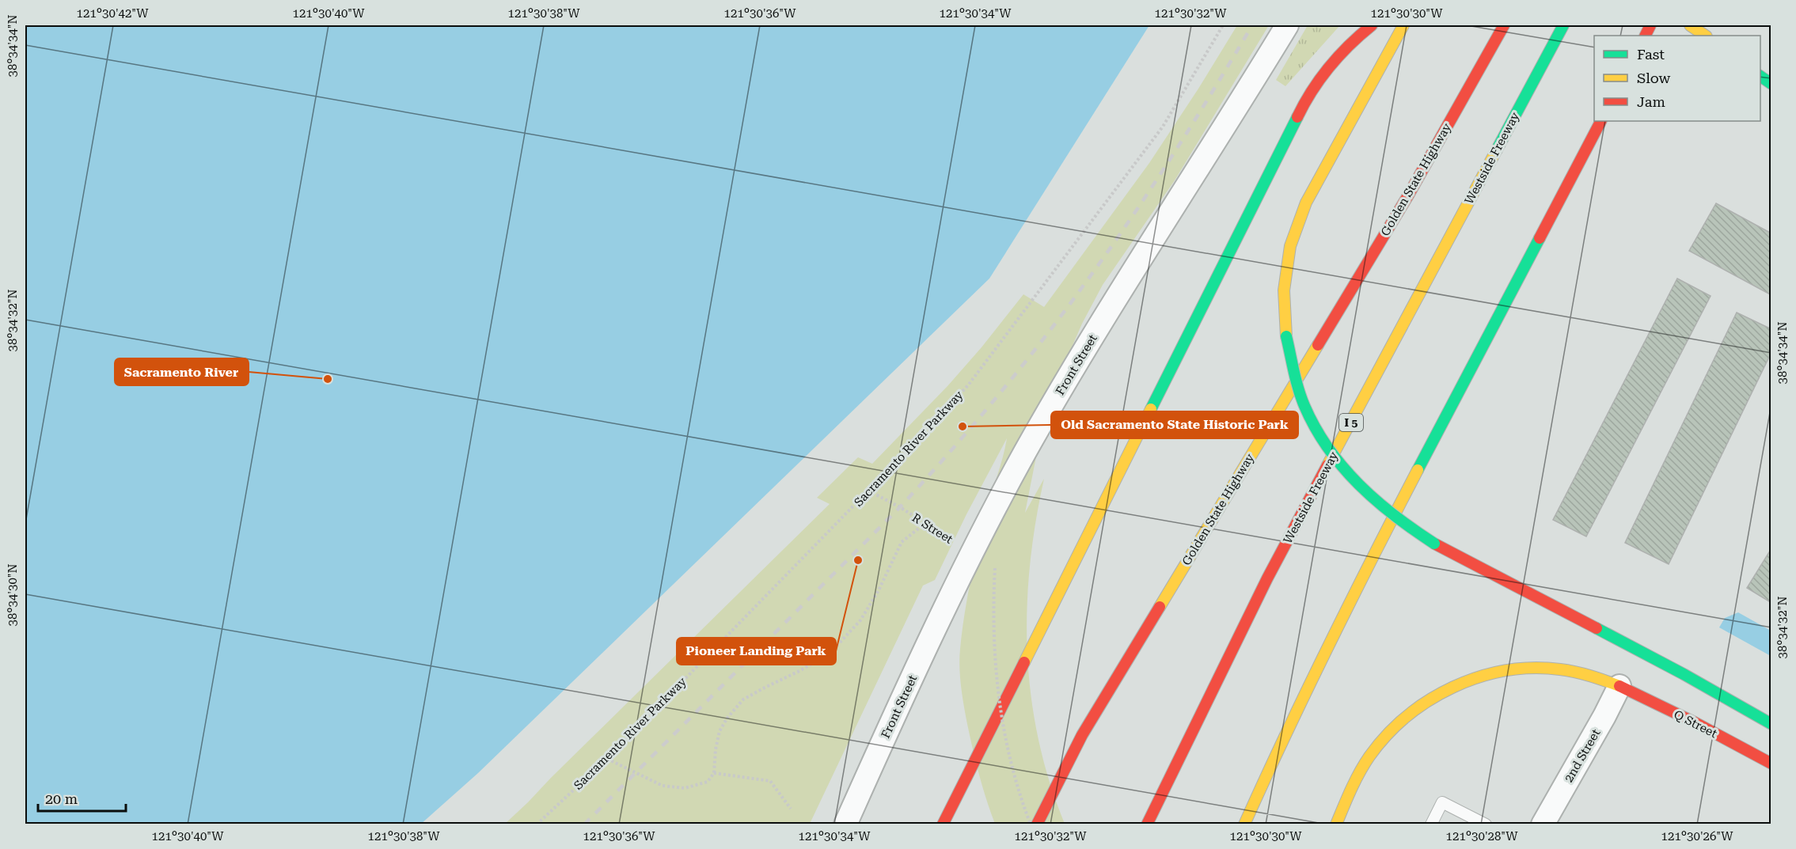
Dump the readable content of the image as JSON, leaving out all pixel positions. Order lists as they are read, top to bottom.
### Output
{
  "streets": {
    "main road": [
      "Westside Freeway",
      "Golden State Highway",
      "I 5",
      "Q Street"
    ],
    "street": ["Front Street", "2nd Street"],
    "path": ["Sacramento River Parkway", "R Street"]
  },
  "crossings": [
    ["Front Street", "R Street"],
    ["Sacramento River Parkway", "R Street"],
    ["Q Street", "2nd Street"]
  ],
  "places": ["Sacramento River", "Old Sacramento State Historic Park", "Pioneer Landing Park"],
  "legend": ["Fast", "Slow", "Jam"],
  "scale_bar": "20 m",
  "coordinates": [
    "121°30'42\"W",
    "121°30'40\"W",
    "121°30'38\"W",
    "121°30'36\"W",
    "121°30'34\"W",
    "121°30'32\"W",
    "121°30'30\"W",
    "38°34'34\"N",
    "38°34'32\"N",
    "38°34'30\"N",
    "121°30'28\"W",
    "121°30'26\"W"
  ]
}
